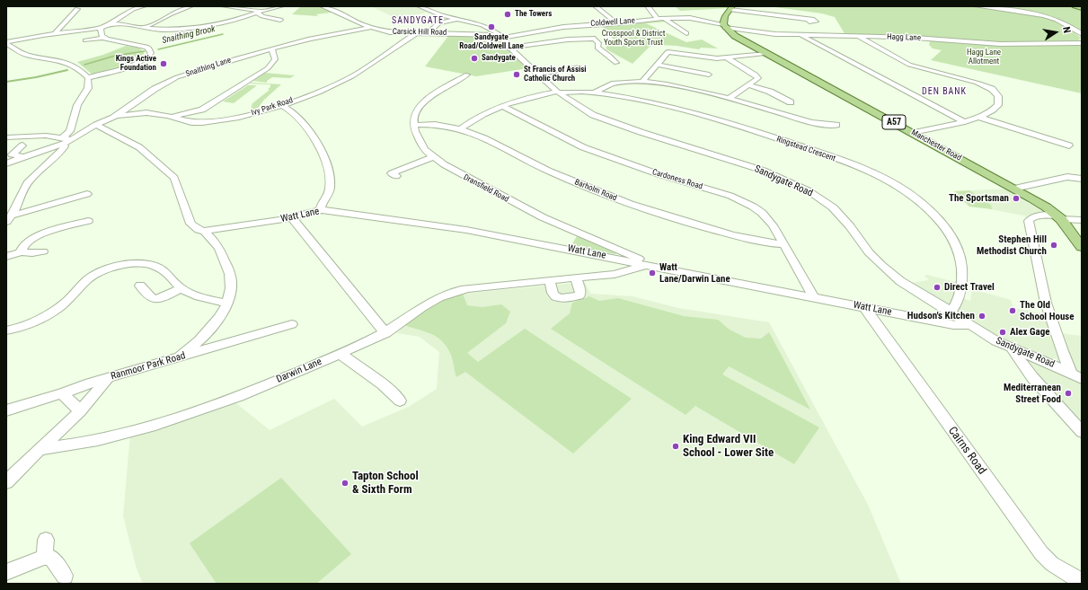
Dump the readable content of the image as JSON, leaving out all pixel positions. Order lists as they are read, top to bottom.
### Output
{
  "streets": {
    "main road": ["A57", "Manchester Road"],
    "street": [
      "Coldwell Lane",
      "Carsick Hill Road",
      "Hagg Lane",
      "Snaithing Lane",
      "Ivy Park Road",
      "Ringstead Crescent",
      "Cardoness Road",
      "Sandygate Road",
      "Dransfield Road",
      "Barholm Road",
      "Watt Lane",
      "Ranmoor Park Road",
      "Darwin Lane",
      "Cairns Road"
    ]
  },
  "crossings": [
    ["Coldwell Lane", "Carsick Hill Road"],
    ["Coldwell Lane", "Hagg Lane"],
    ["Coldwell Lane", "Manchester Road"],
    ["Coldwell Lane", "Sandygate Road"],
    ["Carsick Hill Road", "Snaithing Lane"],
    ["Carsick Hill Road", "Ivy Park Road"],
    ["Carsick Hill Road", "Sandygate Road"],
    ["Hagg Lane", "Manchester Road"],
    ["Snaithing Lane", "Ivy Park Road"],
    ["Ringstead Crescent", "Cardoness Road"],
    ["Ringstead Crescent", "Sandygate Road"],
    ["Ringstead Crescent", "Barholm Road"],
    ["Cardoness Road", "Barholm Road"],
    ["Cardoness Road", "Watt Lane"],
    ["Sandygate Road", "Watt Lane"],
    ["Dransfield Road", "Barholm Road"],
    ["Dransfield Road", "Watt Lane"],
    ["Dransfield Road", "Darwin Lane"],
    ["Watt Lane", "Darwin Lane"],
    ["Watt Lane", "Cairns Road"]
  ],
  "districts": ["SANDYGATE", "DEN BANK"],
  "water": ["Snaithing Brook"],
  "parks": ["Crosspool & District Youth Sports Trust", "Hagg Lane Allotment"],
  "places": [
    "The Towers",
    "Sandygate Road/Coldwell Lane",
    "Sandygate",
    "Kings Active Foundation",
    "St Francis of Assisi Catholic Church",
    "The Sportsman",
    "Stephen Hill Methodist Church",
    "Watt Lane/Darwin Lane",
    "Direct Travel",
    "The Old School House",
    "Hudson's Kitchen",
    "Alex Gage",
    "Mediterranean Street Food",
    "King Edward VII School - Lower Site",
    "Tapton School & Sixth Form"
  ],
  "north": "right"
}
